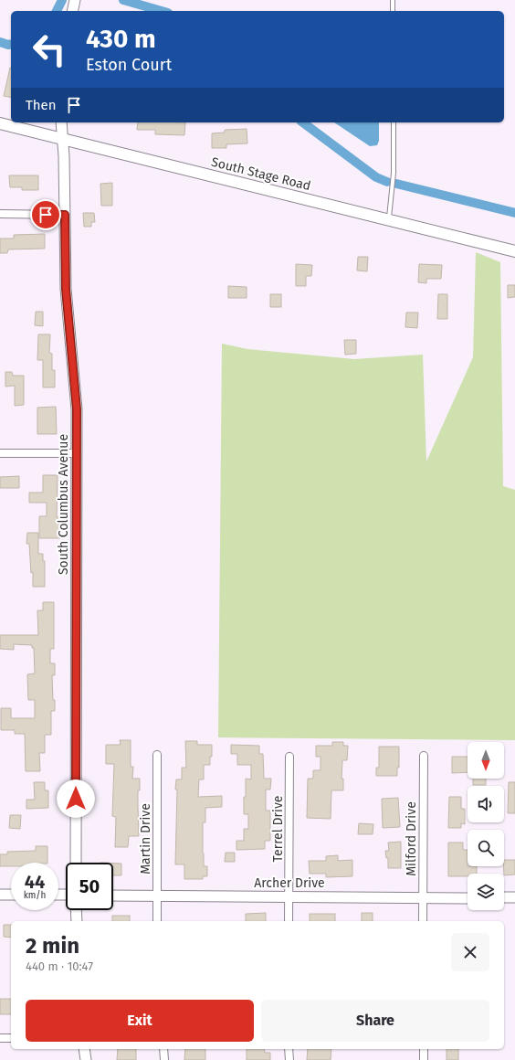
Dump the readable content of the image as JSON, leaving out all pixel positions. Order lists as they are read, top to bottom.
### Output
{
  "streets": {
    "main road": ["South Stage Road", "South Columbus Avenue", "Archer Drive"],
    "street": ["Terrel Drive", "Martin Drive", "Milford Drive"]
  },
  "crossings": [
    ["South Stage Road", "South Columbus Avenue"],
    ["Terrel Drive", "Archer Drive"],
    ["Martin Drive", "Archer Drive"],
    ["Milford Drive", "Archer Drive"]
  ],
  "north": "bottom",
  "page": {
    "turn": ["430 m", "Eston Court"],
    "then": "Then",
    "speed": "44 km/h",
    "limit": "50",
    "heading": ["2 min", "440 m · 10:47"],
    "buttons": ["Exit", "Share"]
  }
}
